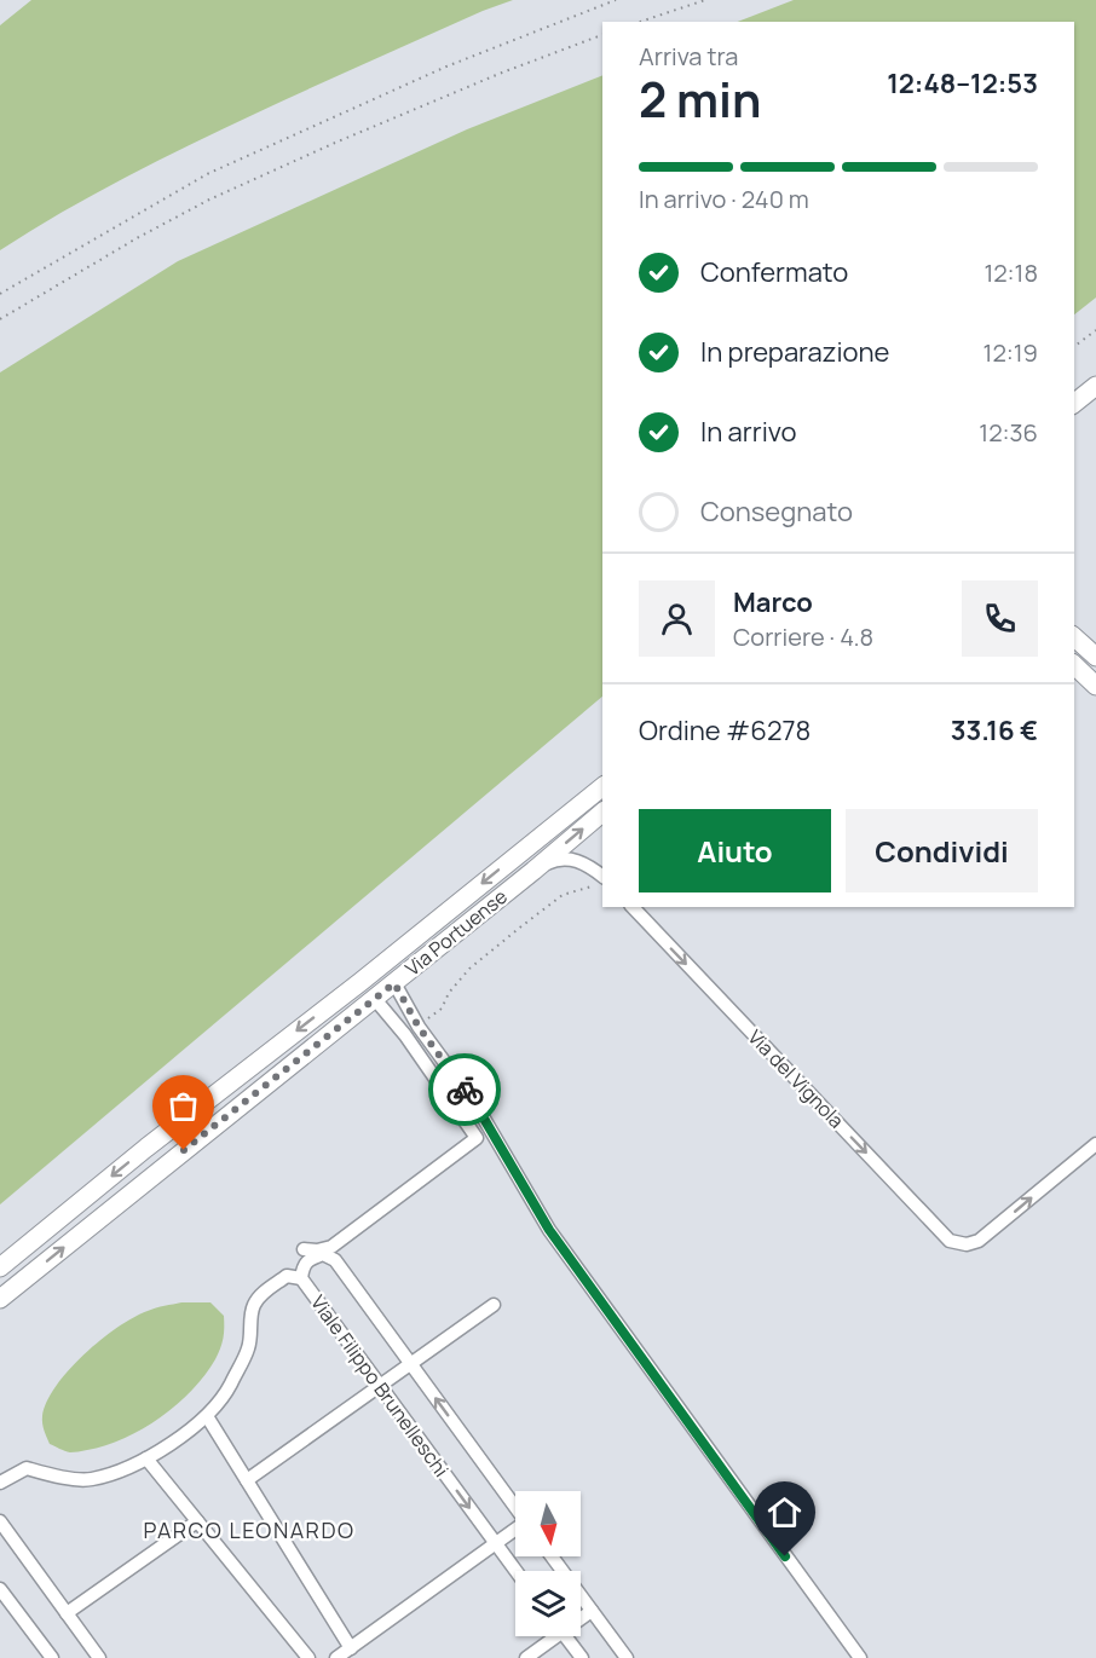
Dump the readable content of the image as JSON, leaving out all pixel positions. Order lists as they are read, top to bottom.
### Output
{
  "streets": {
    "street": ["Via Portuense", "Via del Vignola", "Viale Filippo Brunelleschi"]
  },
  "one_way": ["Via del Vignola"],
  "districts": ["PARCO LEONARDO"],
  "north": "bottom",
  "page": {
    "heading": ["2 min", "Arriva tra", "12:48–12:53"],
    "panel": [
      "Marco",
      "Corriere · 4.8",
      "Ordine #6278",
      "33.16 €"
    ],
    "bar": "In arrivo · 240 m",
    "list": [
      ["Confermato", "12:18"],
      ["In preparazione", "12:19"],
      ["In arrivo", "12:36"],
      "Consegnato"
    ],
    "buttons": ["Aiuto", "Condividi"]
  }
}
